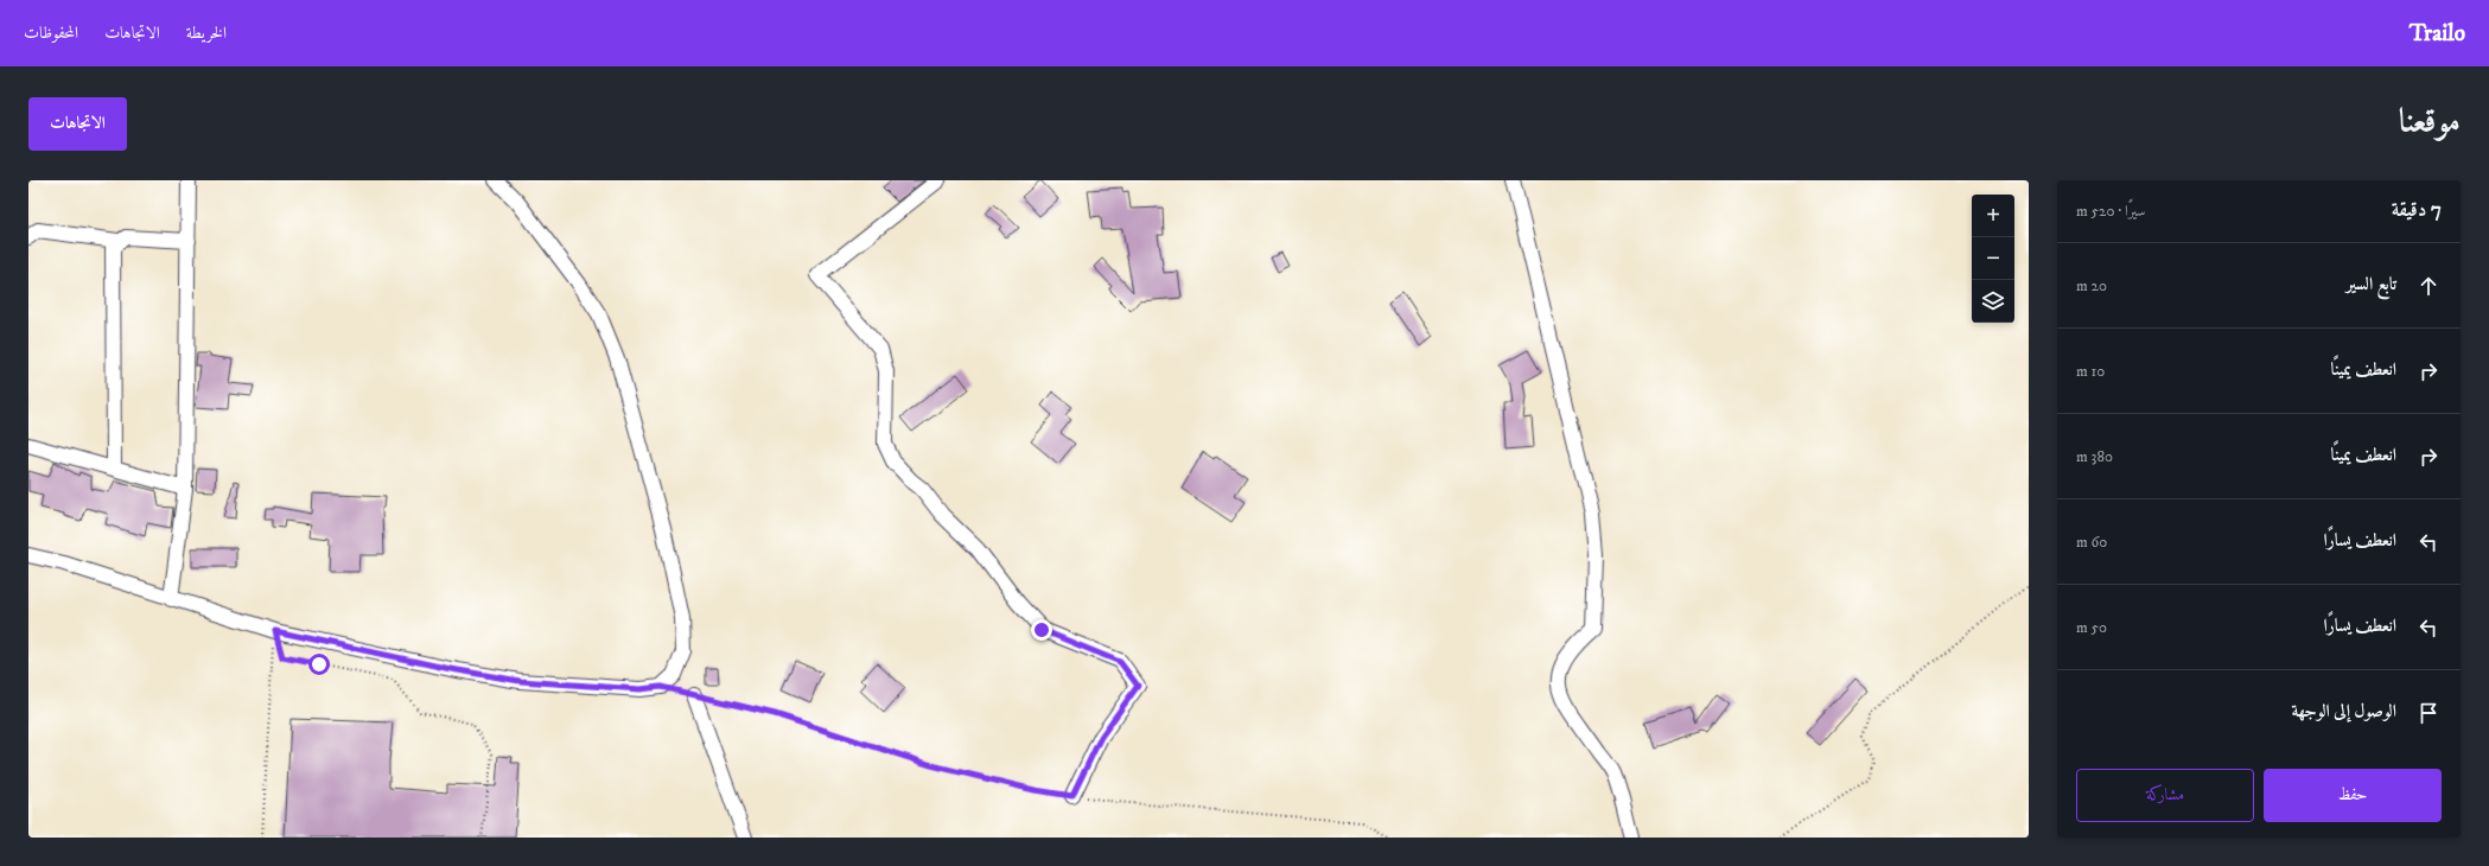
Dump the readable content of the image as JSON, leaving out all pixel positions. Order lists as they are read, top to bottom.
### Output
{
  "page": {
    "header": "Trailo",
    "nav": ["الخريطة", "الاتجاهات", "المحفوظات"],
    "title": "موقعنا",
    "buttons": [
      "الاتجاهات",
      ["حفظ", "مشاركة"]
    ],
    "heading": ["7 دقيقة", "سيرًا · 520 m"],
    "map_buttons": ["+", "−"],
    "list": [
      ["تابع السير", "20 m"],
      ["انعطف يمينًا", "10 m"],
      ["انعطف يمينًا", "380 m"],
      ["انعطف يسارًا", "60 m"],
      ["انعطف يسارًا", "50 m"],
      "الوصول إلى الوجهة"
    ]
  }
}
